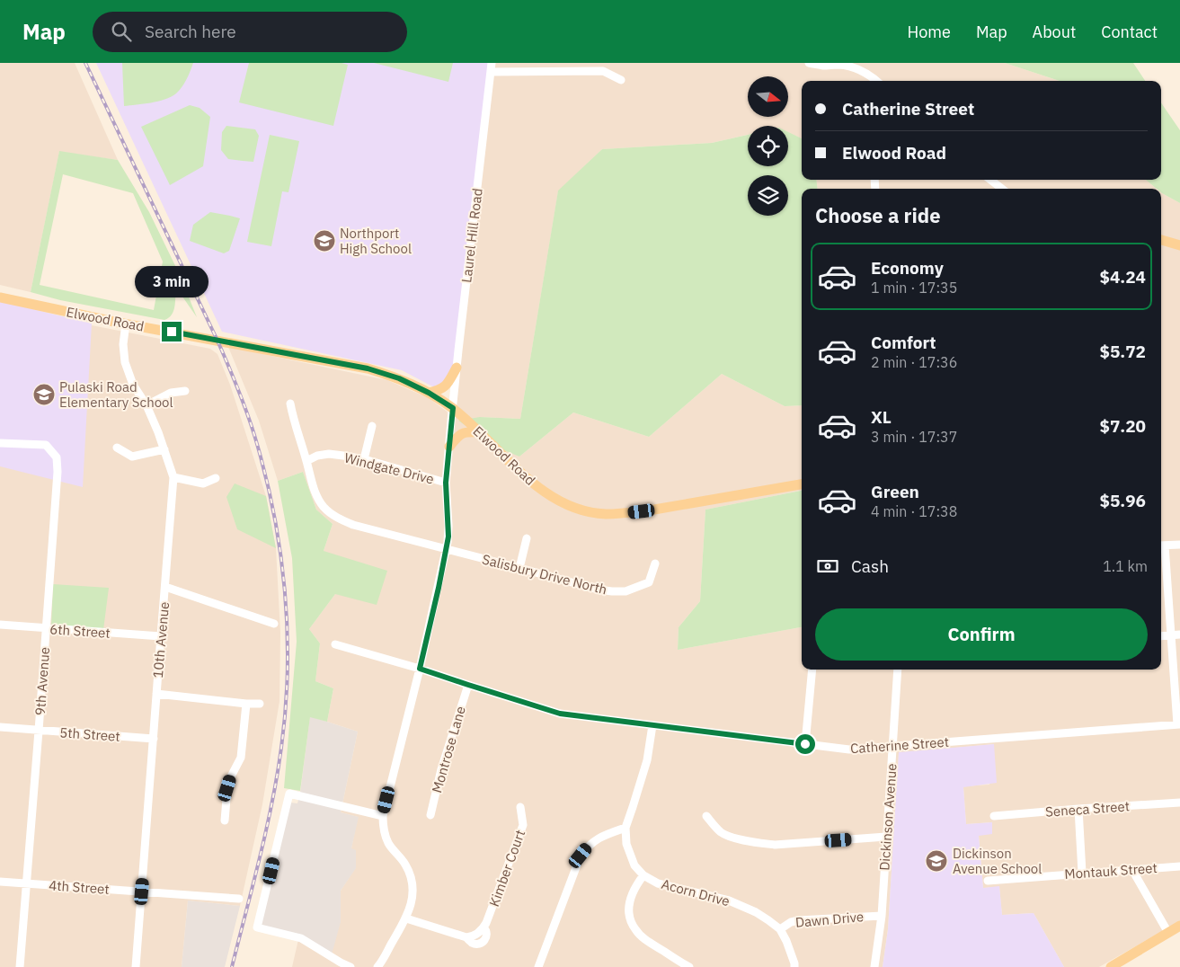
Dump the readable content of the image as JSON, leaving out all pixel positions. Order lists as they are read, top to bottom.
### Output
{
  "streets": {
    "main road": ["Elwood Road"],
    "street": [
      "Laurel Hill Road",
      "Windgate Drive",
      "Salisbury Drive North",
      "6th Street",
      "10th Avenue",
      "9th Avenue",
      "5th Street",
      "Catherine Street",
      "Montrose Lane",
      "Seneca Street",
      "Dickinson Avenue",
      "Kimber Court",
      "Montauk Street",
      "4th Street",
      "Acorn Drive",
      "Dawn Drive"
    ]
  },
  "crossings": [
    ["Laurel Hill Road", "Elwood Road"],
    ["Laurel Hill Road", "Windgate Drive"],
    ["Laurel Hill Road", "Salisbury Drive North"],
    ["Laurel Hill Road", "Catherine Street"],
    ["Elwood Road", "10th Avenue"],
    ["Windgate Drive", "Salisbury Drive North"],
    ["6th Street", "10th Avenue"],
    ["6th Street", "9th Avenue"],
    ["10th Avenue", "5th Street"],
    ["10th Avenue", "4th Street"],
    ["9th Avenue", "5th Street"],
    ["9th Avenue", "4th Street"],
    ["Catherine Street", "Montrose Lane"],
    ["Catherine Street", "Dickinson Avenue"],
    ["Catherine Street", "Acorn Drive"],
    ["Dickinson Avenue", "Dawn Drive"],
    ["Acorn Drive", "Dawn Drive"]
  ],
  "places": {
    "school or university": ["Northport High School", "Pulaski Road Elementary School", "Dickinson Avenue School"]
  },
  "north": "right",
  "page": {
    "header": "Map",
    "search": "Search here",
    "nav": [
      "Home",
      "Map",
      "About",
      "Contact"
    ],
    "banner": ["Catherine Street", "Elwood Road"],
    "heading": "Choose a ride",
    "list": [
      {
        "name": "Economy",
        "note": "1 min · 17:35",
        "value": "$4.24"
      },
      {
        "name": "Comfort",
        "note": "2 min · 17:36",
        "value": "$5.72"
      },
      {
        "name": "XL",
        "note": "3 min · 17:37",
        "value": "$7.20"
      },
      {
        "name": "Green",
        "note": "4 min · 17:38",
        "value": "$5.96"
      }
    ],
    "bubble": "3 min",
    "pay": ["Cash", "1.1 km"],
    "buttons": "Confirm"
  }
}
